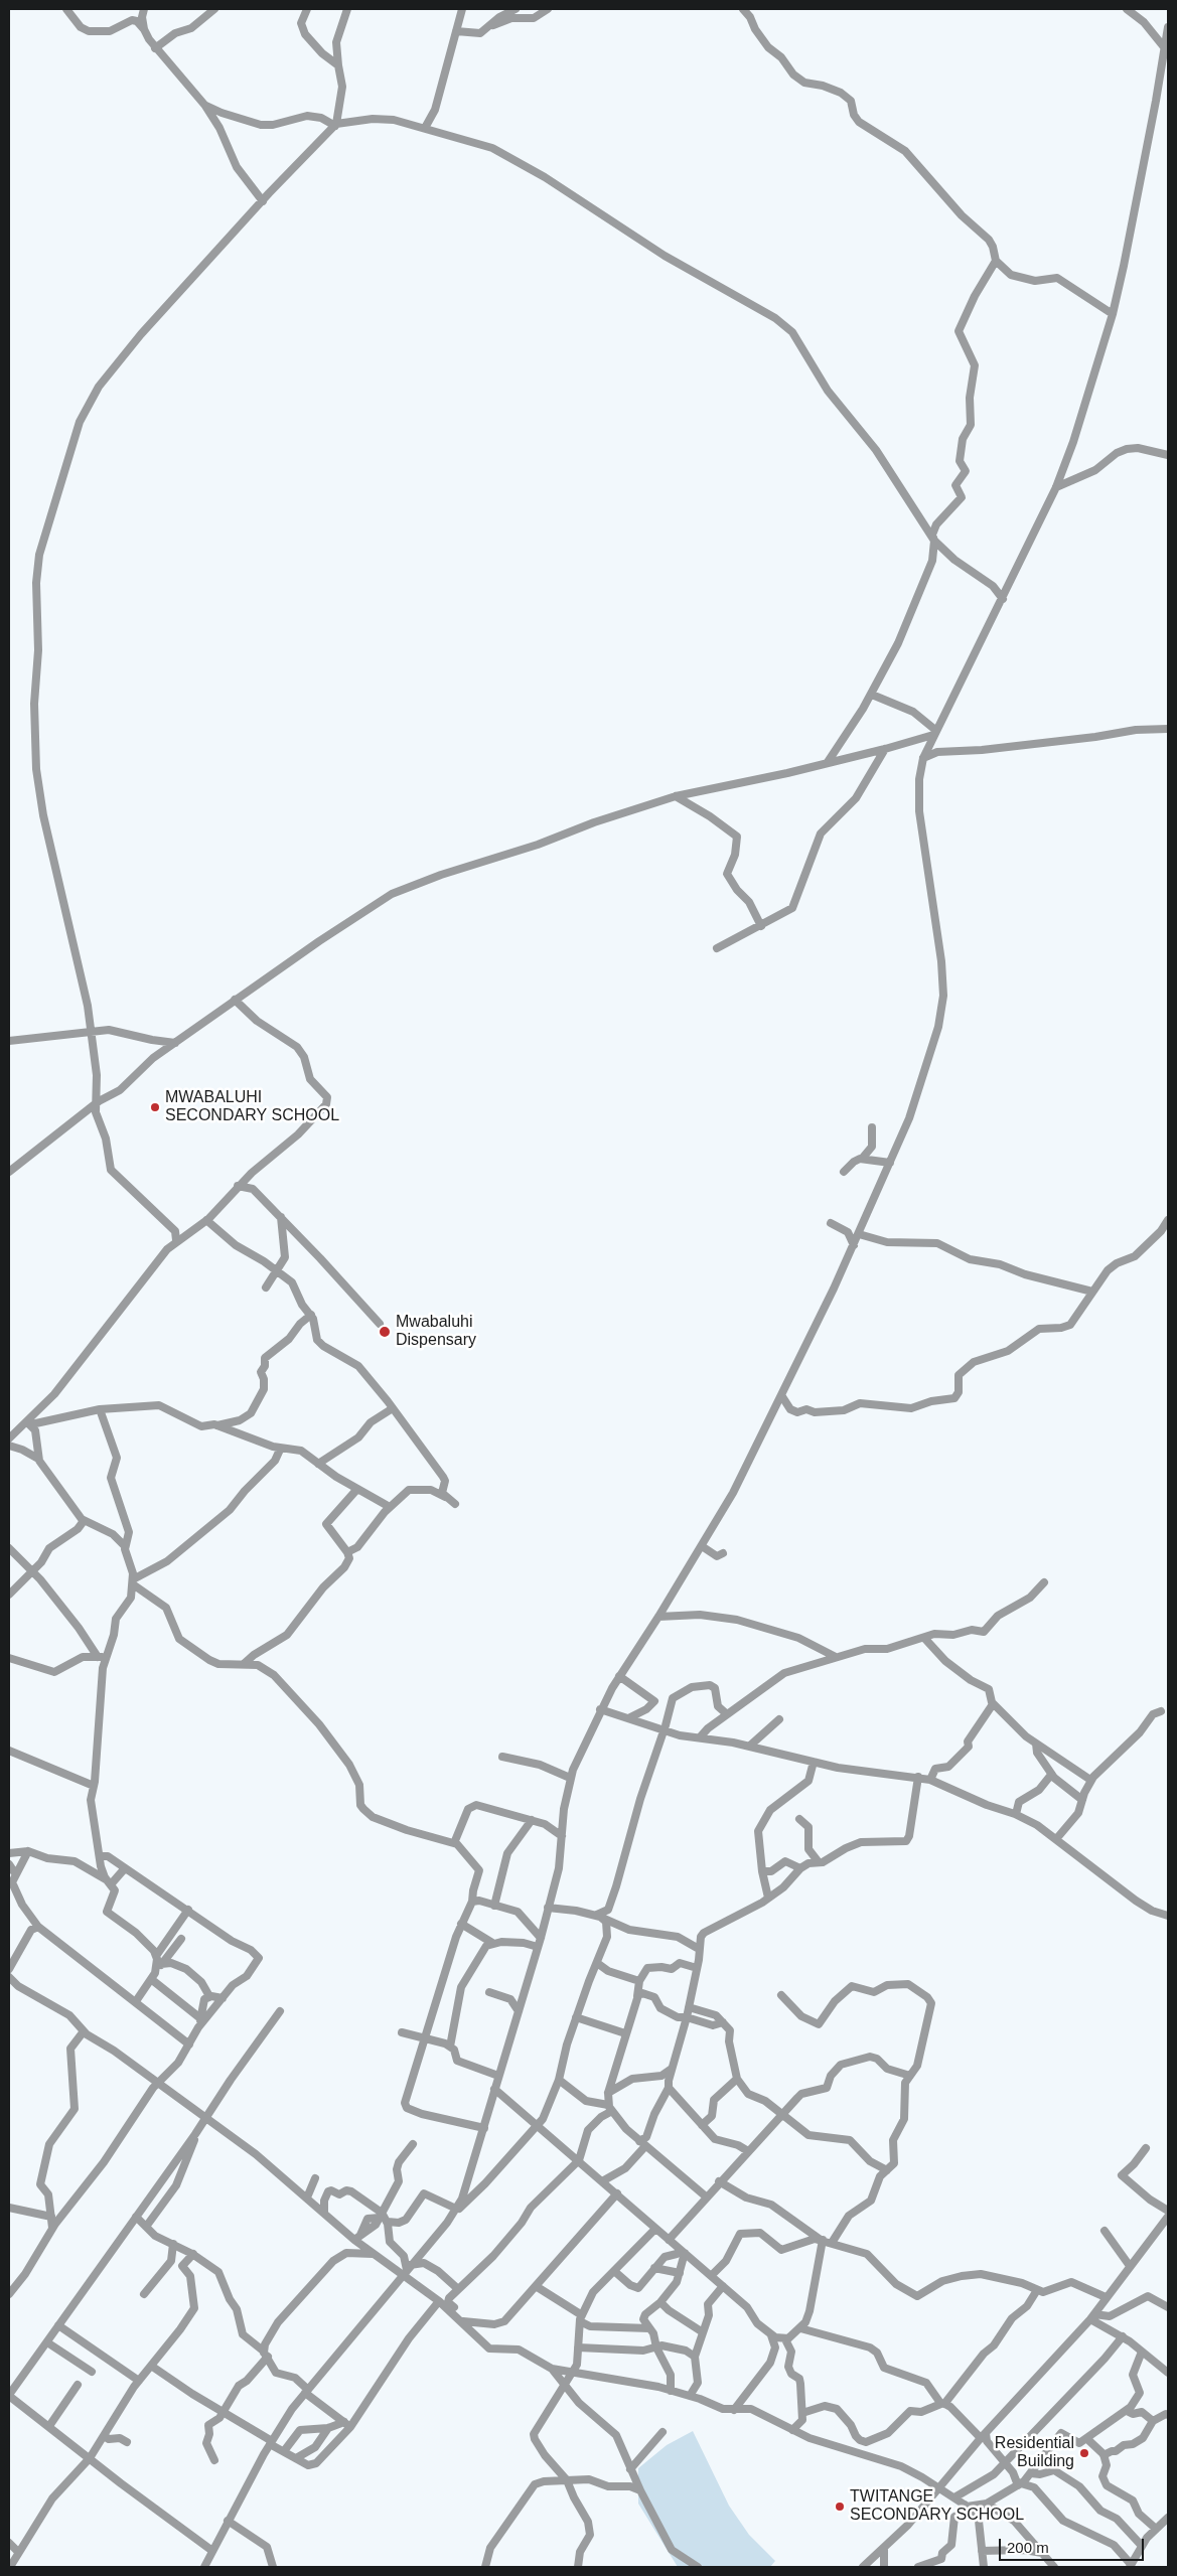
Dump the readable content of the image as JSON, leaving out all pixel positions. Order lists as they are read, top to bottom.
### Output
{
  "places": [
    "MWABALUHI SECONDARY SCHOOL",
    "Mwabaluhi Dispensary",
    "Residential Building",
    "TWITANGE SECONDARY SCHOOL"
  ],
  "scale_bar": "200 m"
}
